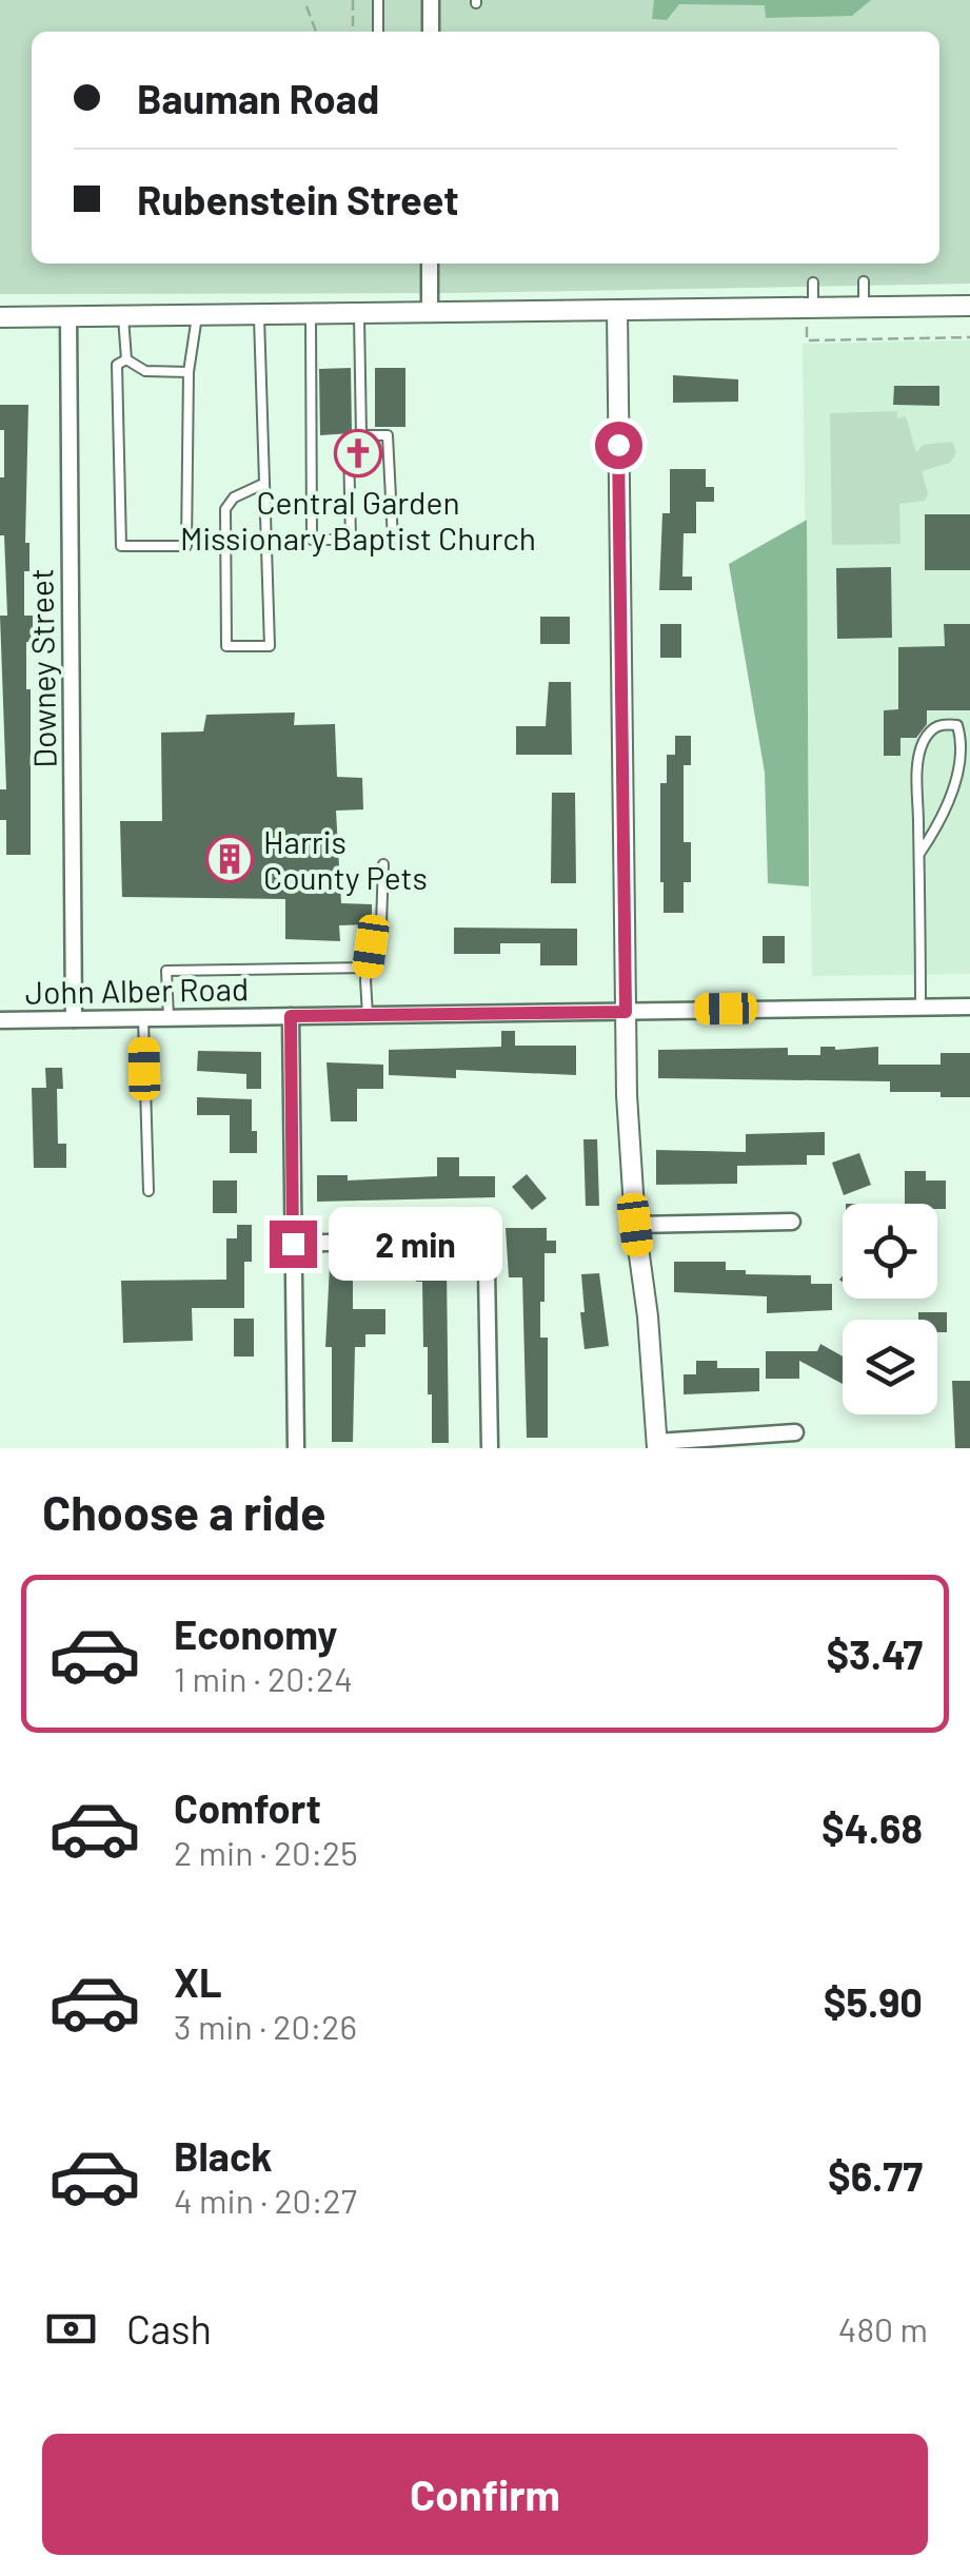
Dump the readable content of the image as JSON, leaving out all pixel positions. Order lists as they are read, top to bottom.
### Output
{
  "streets": {
    "street": ["Downey Street", "John Alber Road"]
  },
  "crossings": [
    ["Downey Street", "John Alber Road"]
  ],
  "places": {
    "church": ["Central Garden Missionary Baptist Church"],
    "building": ["Harris County Pets"]
  },
  "page": {
    "banner": ["Bauman Road", "Rubenstein Street"],
    "bubble": "2 min",
    "heading": "Choose a ride",
    "list": [
      {
        "name": "Economy",
        "note": "1 min · 20:24",
        "value": "$3.47"
      },
      {
        "name": "Comfort",
        "note": "2 min · 20:25",
        "value": "$4.68"
      },
      {
        "name": "XL",
        "note": "3 min · 20:26",
        "value": "$5.90"
      },
      {
        "name": "Black",
        "note": "4 min · 20:27",
        "value": "$6.77"
      }
    ],
    "pay": ["Cash", "480 m"],
    "buttons": "Confirm"
  }
}
